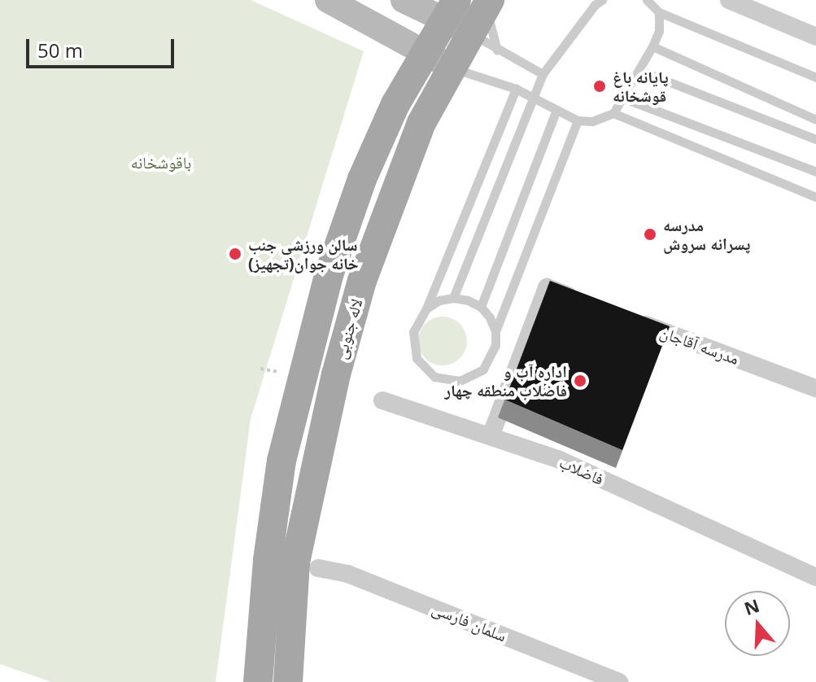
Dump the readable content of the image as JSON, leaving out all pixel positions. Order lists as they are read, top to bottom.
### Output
{
  "streets": {
    "main road": ["لاله جنوبی"],
    "street": ["مدرسه آقاجان", "فاضلاب", "سلمان فارسی"]
  },
  "parks": ["باقوشخانه"],
  "places": [
    "پایانه باغ قوشخانه",
    "مدرسه پسرانه سروش",
    "سالن ورزشی جنب خانه جوان(تجهیز)",
    "اداره آب و فاضلاب منطقه چهار"
  ],
  "scale_bar": "50 m",
  "north": "top"
}
